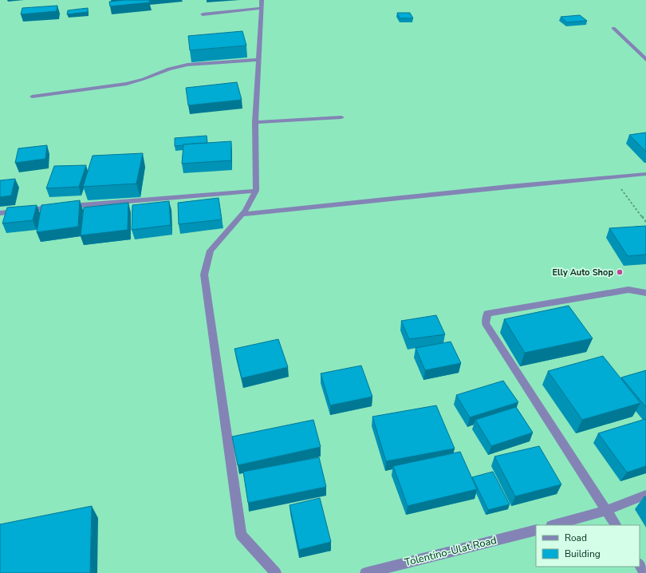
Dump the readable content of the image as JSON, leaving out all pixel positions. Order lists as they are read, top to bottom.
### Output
{
  "streets": {
    "street": ["Tolentino-Ulat Road"]
  },
  "places": ["Elly Auto Shop"],
  "legend": ["Road", "Building"]
}
